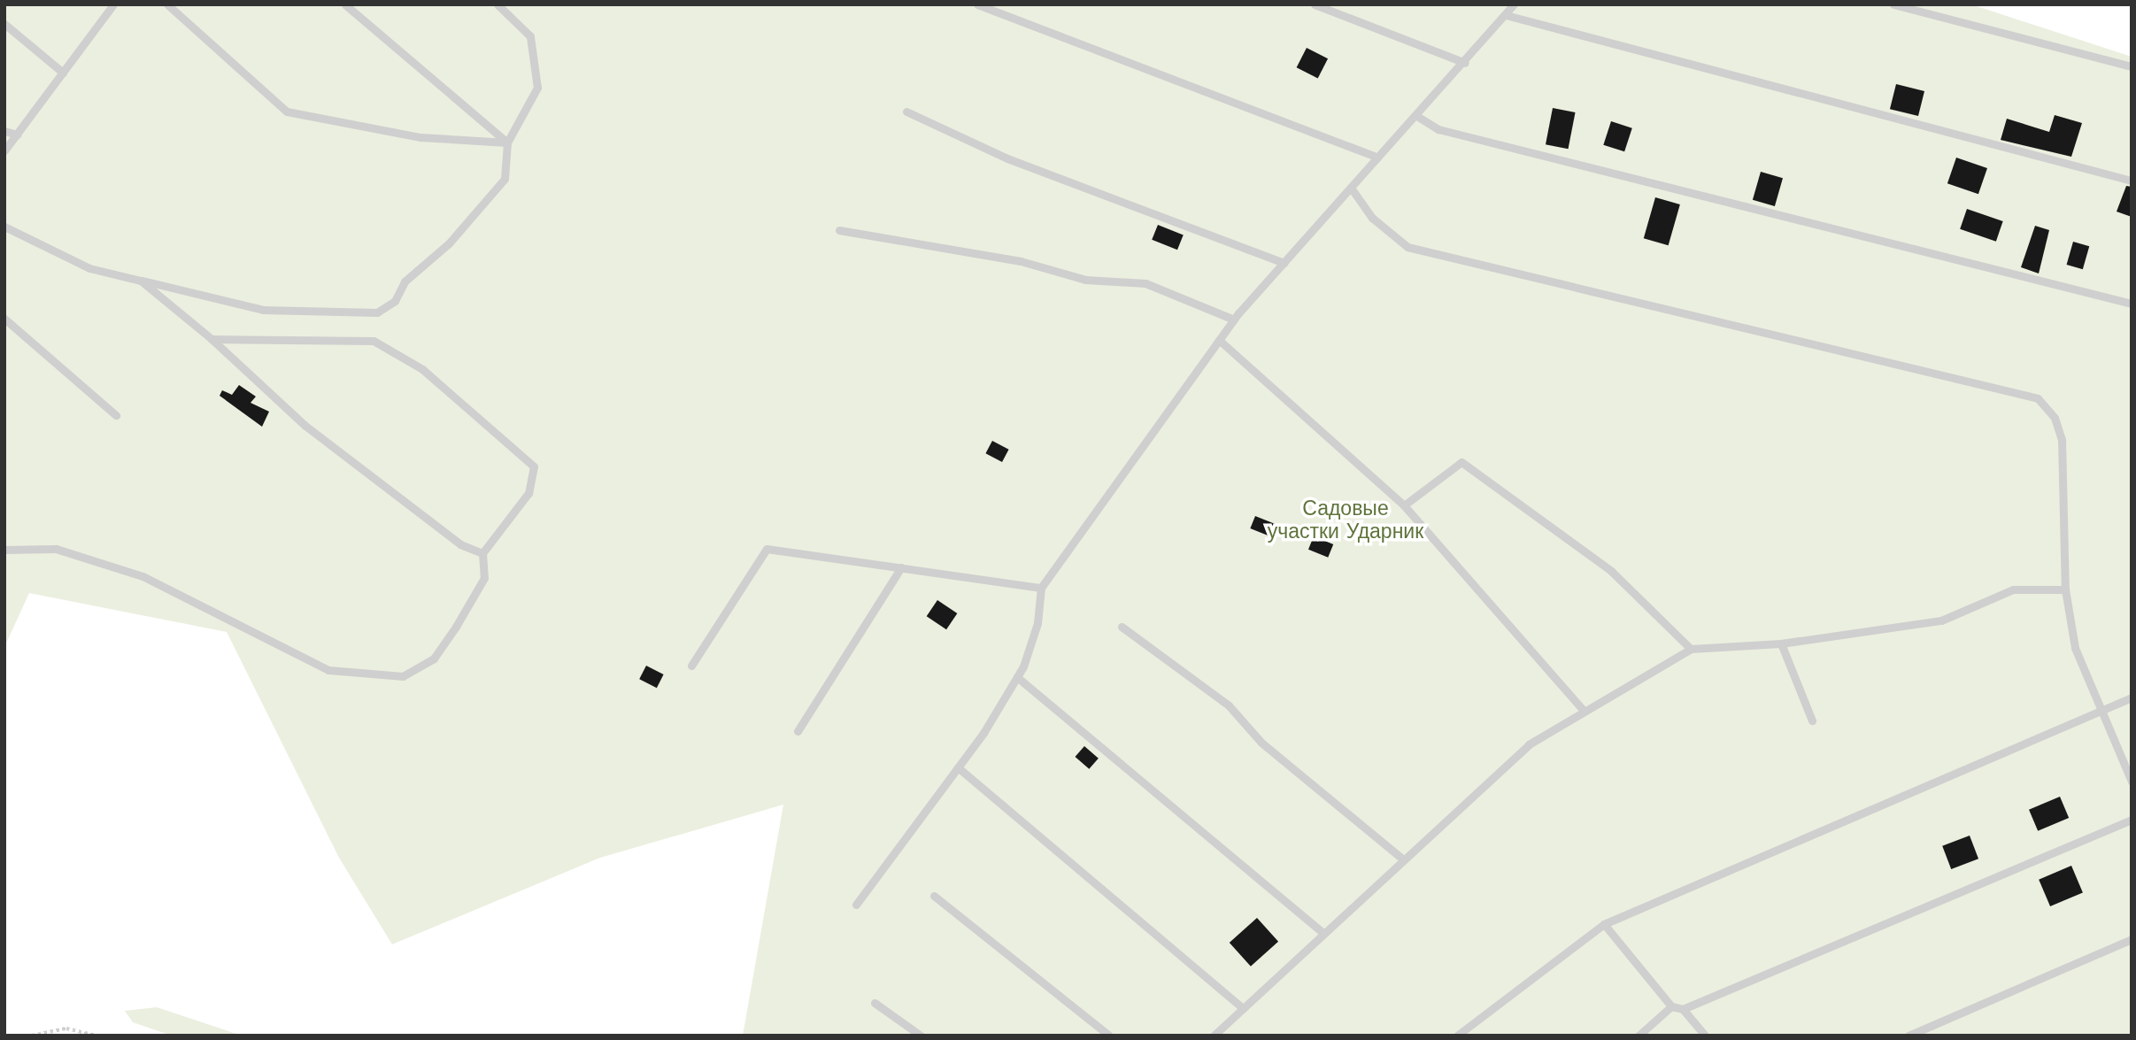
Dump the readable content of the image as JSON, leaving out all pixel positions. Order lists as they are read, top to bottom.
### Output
{
  "parks": ["Садовые участки Ударник"]
}
